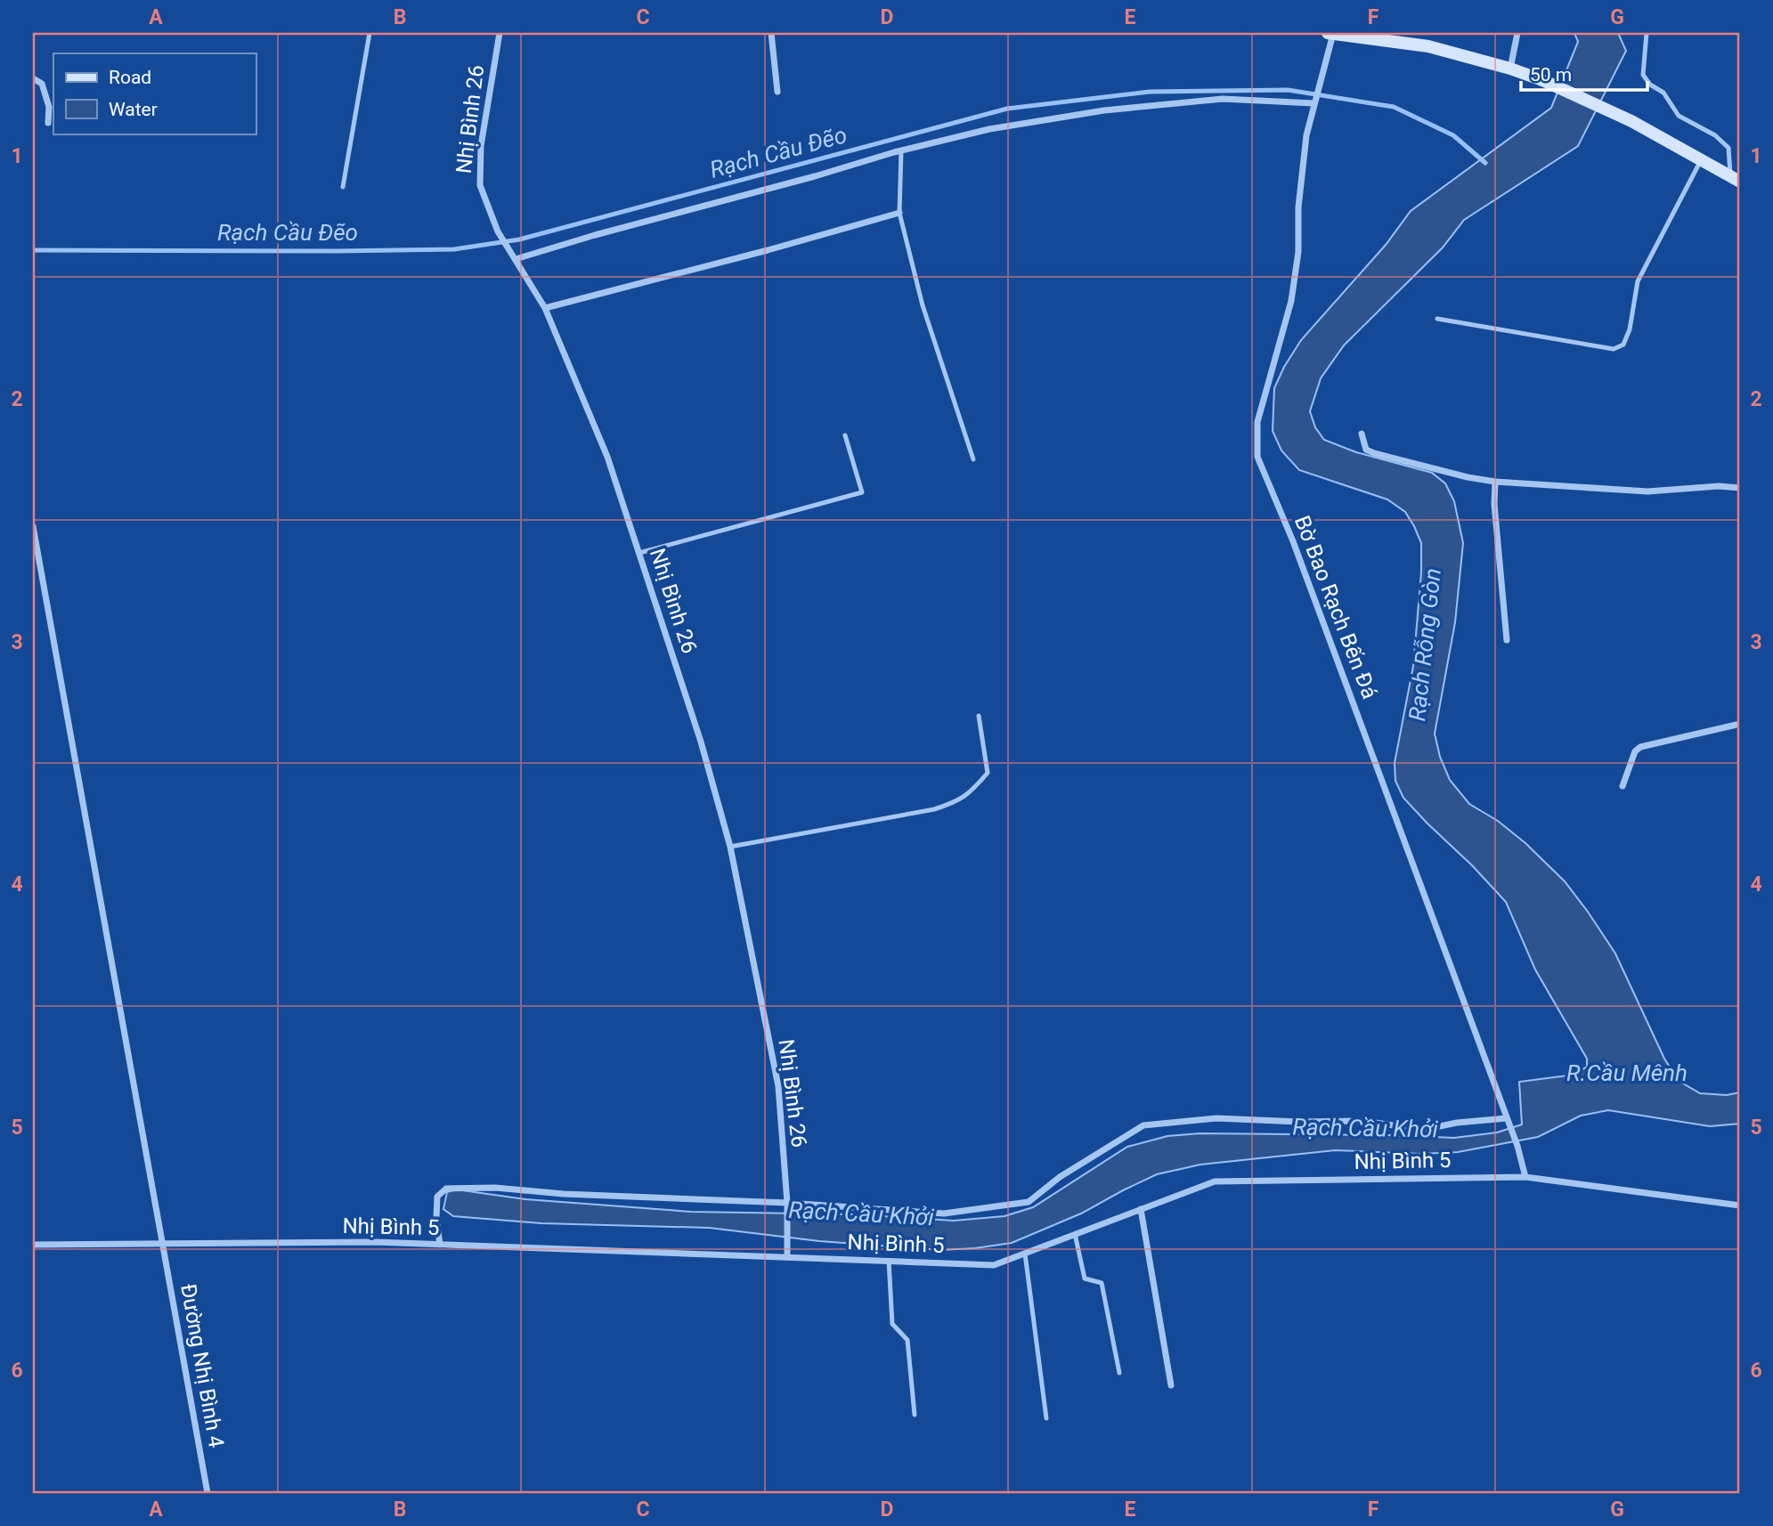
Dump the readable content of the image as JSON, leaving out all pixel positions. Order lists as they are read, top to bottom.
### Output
{
  "streets": {
    "street": [
      "Nhị Bình 26",
      "Bờ Bao Rạch Bến Đá",
      "Nhị Bình 5",
      "Đường Nhị Bình 4"
    ]
  },
  "crossings": [
    ["Nhị Bình 26", "Nhị Bình 5"],
    ["Bờ Bao Rạch Bến Đá", "Nhị Bình 5"],
    ["Nhị Bình 5", "Đường Nhị Bình 4"]
  ],
  "water": [
    "Rạch Cầu Đẽo",
    "Rạch Rỗng Gòn",
    "R.Cầu Mênh",
    "Rạch Cầu Khởi"
  ],
  "legend": ["Road", "Water"],
  "scale_bar": "50 m",
  "grid": {
    "columns": [
      "A",
      "B",
      "C",
      "D",
      "E",
      "F",
      "G"
    ],
    "rows": [
      "1",
      "2",
      "3",
      "4",
      "5",
      "6"
    ]
  }
}
